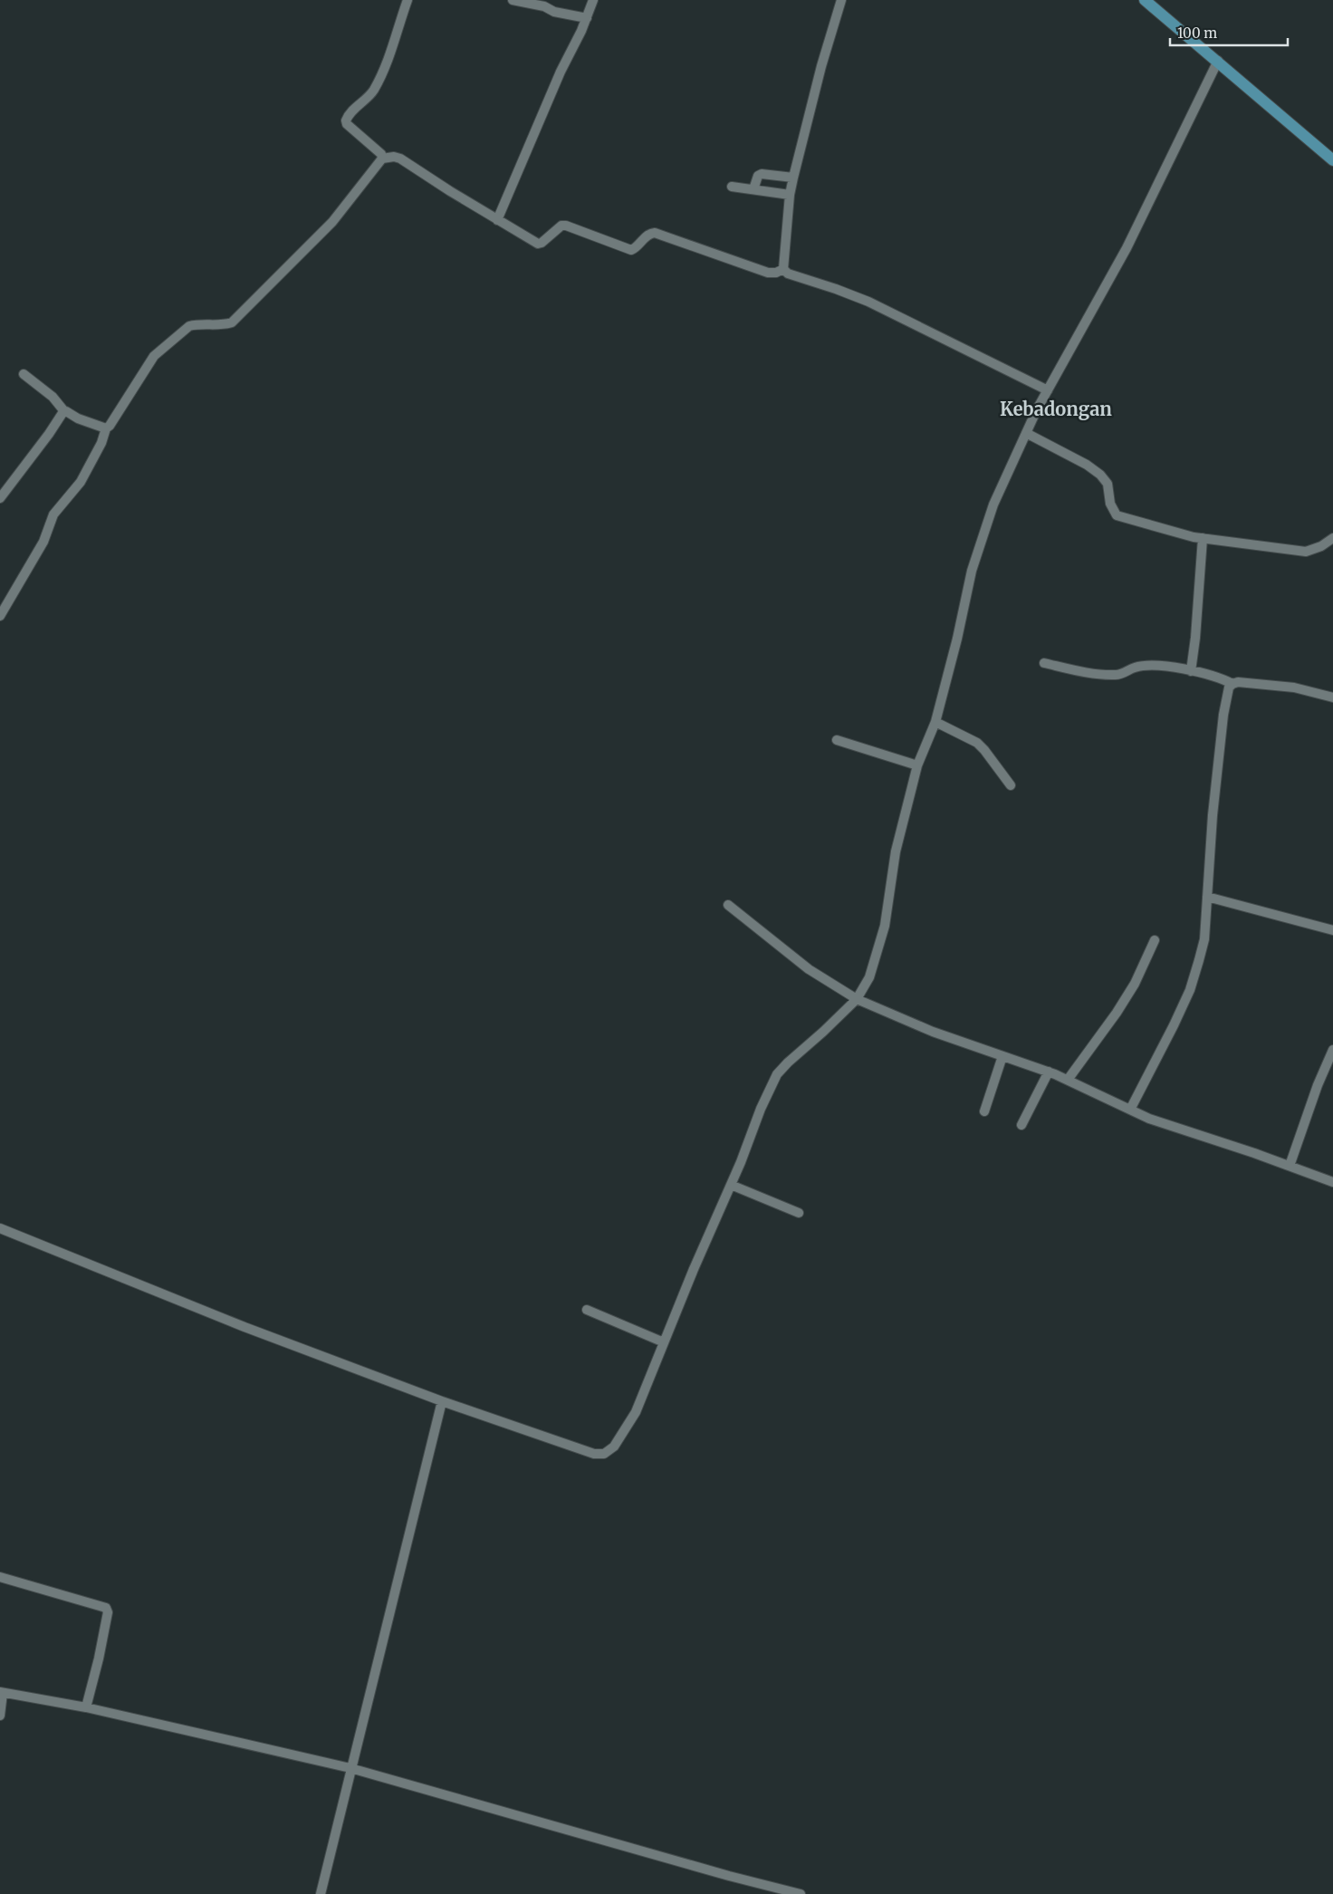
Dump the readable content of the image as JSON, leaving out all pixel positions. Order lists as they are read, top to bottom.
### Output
{
  "districts": ["Kebadongan"],
  "scale_bar": "100 m"
}
